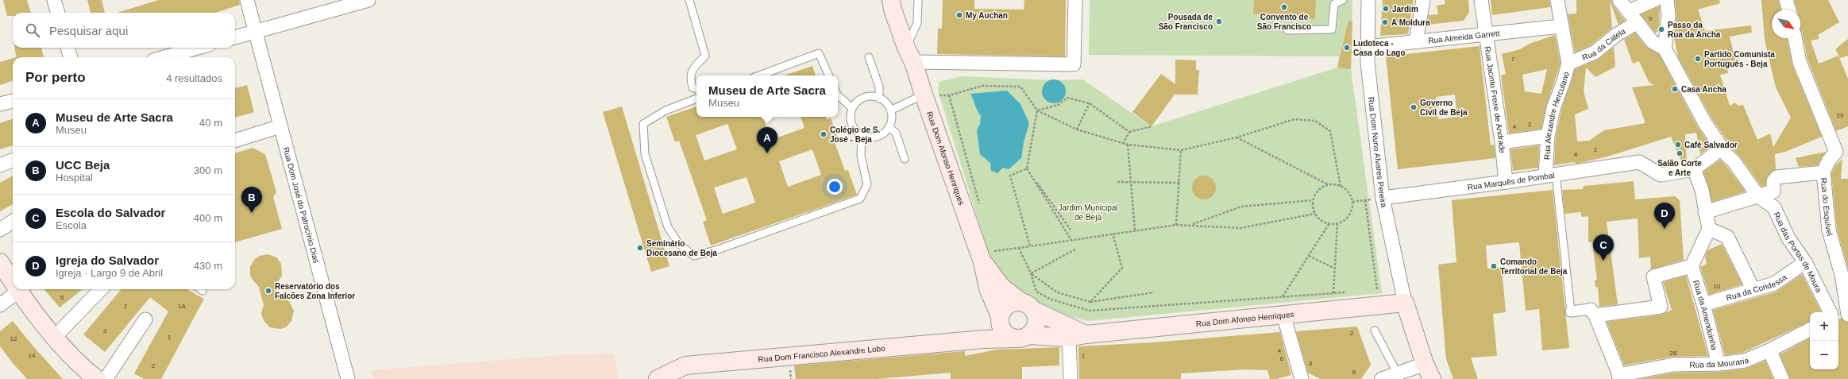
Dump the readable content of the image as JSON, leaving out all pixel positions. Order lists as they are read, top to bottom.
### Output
{
  "streets": {
    "main road": ["Rua Dom Afonso Henriques", "Rua Dom Francisco Alexandre Lobo"],
    "street": [
      "Rua Almeida Garrett",
      "Rua da Catela",
      "Rua Jacinto Freire de Andrade",
      "Rua Alexandre Herculano",
      "Rua Dom Nuno Alvares Pereira",
      "Rua Marquês de Pombal",
      "Rua Dom José do Patrocínio Dias",
      "Rua do Esquível",
      "Rua das Portas de Moura",
      "Rua da Condessa",
      "Rua da Amendoinha",
      "Rua da Mouraria"
    ]
  },
  "crossings": [
    ["Rua Almeida Garrett", "Rua Jacinto Freire de Andrade"],
    ["Rua Almeida Garrett", "Rua Alexandre Herculano"],
    ["Rua Almeida Garrett", "Rua Dom Nuno Alvares Pereira"],
    ["Rua da Catela", "Rua Alexandre Herculano"],
    ["Rua Jacinto Freire de Andrade", "Rua Marquês de Pombal"],
    ["Rua Alexandre Herculano", "Rua Marquês de Pombal"],
    ["Rua Dom Nuno Alvares Pereira", "Rua Dom Afonso Henriques"],
    ["Rua Dom Nuno Alvares Pereira", "Rua Marquês de Pombal"],
    ["Rua Dom Afonso Henriques", "Rua Dom Francisco Alexandre Lobo"],
    ["Rua das Portas de Moura", "Rua da Condessa"],
    ["Rua da Condessa", "Rua da Amendoinha"],
    ["Rua da Amendoinha", "Rua da Mouraria"]
  ],
  "parks": ["Jardim Municipal de Beja"],
  "places": [
    "Convento de São Francisco",
    "Jardim",
    "My Auchan",
    "Pousada de São Francisco",
    "A Moldura",
    "Passo da Rua da Ancha",
    "Ludoteca - Casa do Lago",
    "Partido Comunista Português - Beja",
    "Casa Ancha",
    "Governo Civil de Beja",
    "Colégio de S. José - Beja",
    "Café Salvador",
    "Salão Corte e Arte",
    "Seminário Diocesano de Beja",
    "Comando Territorial de Beja",
    "Reservatório dos Falcões Zona Inferior"
  ],
  "house_numbers": [
    "9",
    "7",
    "29",
    "2",
    "4",
    "2",
    "4",
    "10",
    "5",
    "2",
    "1A",
    "3",
    "2",
    "1",
    "12",
    "4",
    "28",
    "14",
    "1",
    "6",
    "3",
    "2",
    "6"
  ],
  "north": "bottom right",
  "page": {
    "search": "Pesquisar aqui",
    "heading": ["Por perto", "4 resultados"],
    "popup": ["Museu de Arte Sacra", "Museu"],
    "list": [
      {
        "mark": "A",
        "name": "Museu de Arte Sacra",
        "note": "Museu",
        "value": "40 m"
      },
      {
        "mark": "B",
        "name": "UCC Beja",
        "note": "Hospital",
        "value": "300 m"
      },
      {
        "mark": "C",
        "name": "Escola do Salvador",
        "note": "Escola",
        "value": "400 m"
      },
      {
        "mark": "D",
        "name": "Igreja do Salvador",
        "note": "Igreja · Largo 9 de Abril",
        "value": "430 m"
      }
    ],
    "pins": [
      "A",
      "B",
      "D",
      "C"
    ],
    "map_buttons": ["+", "−"]
  }
}
